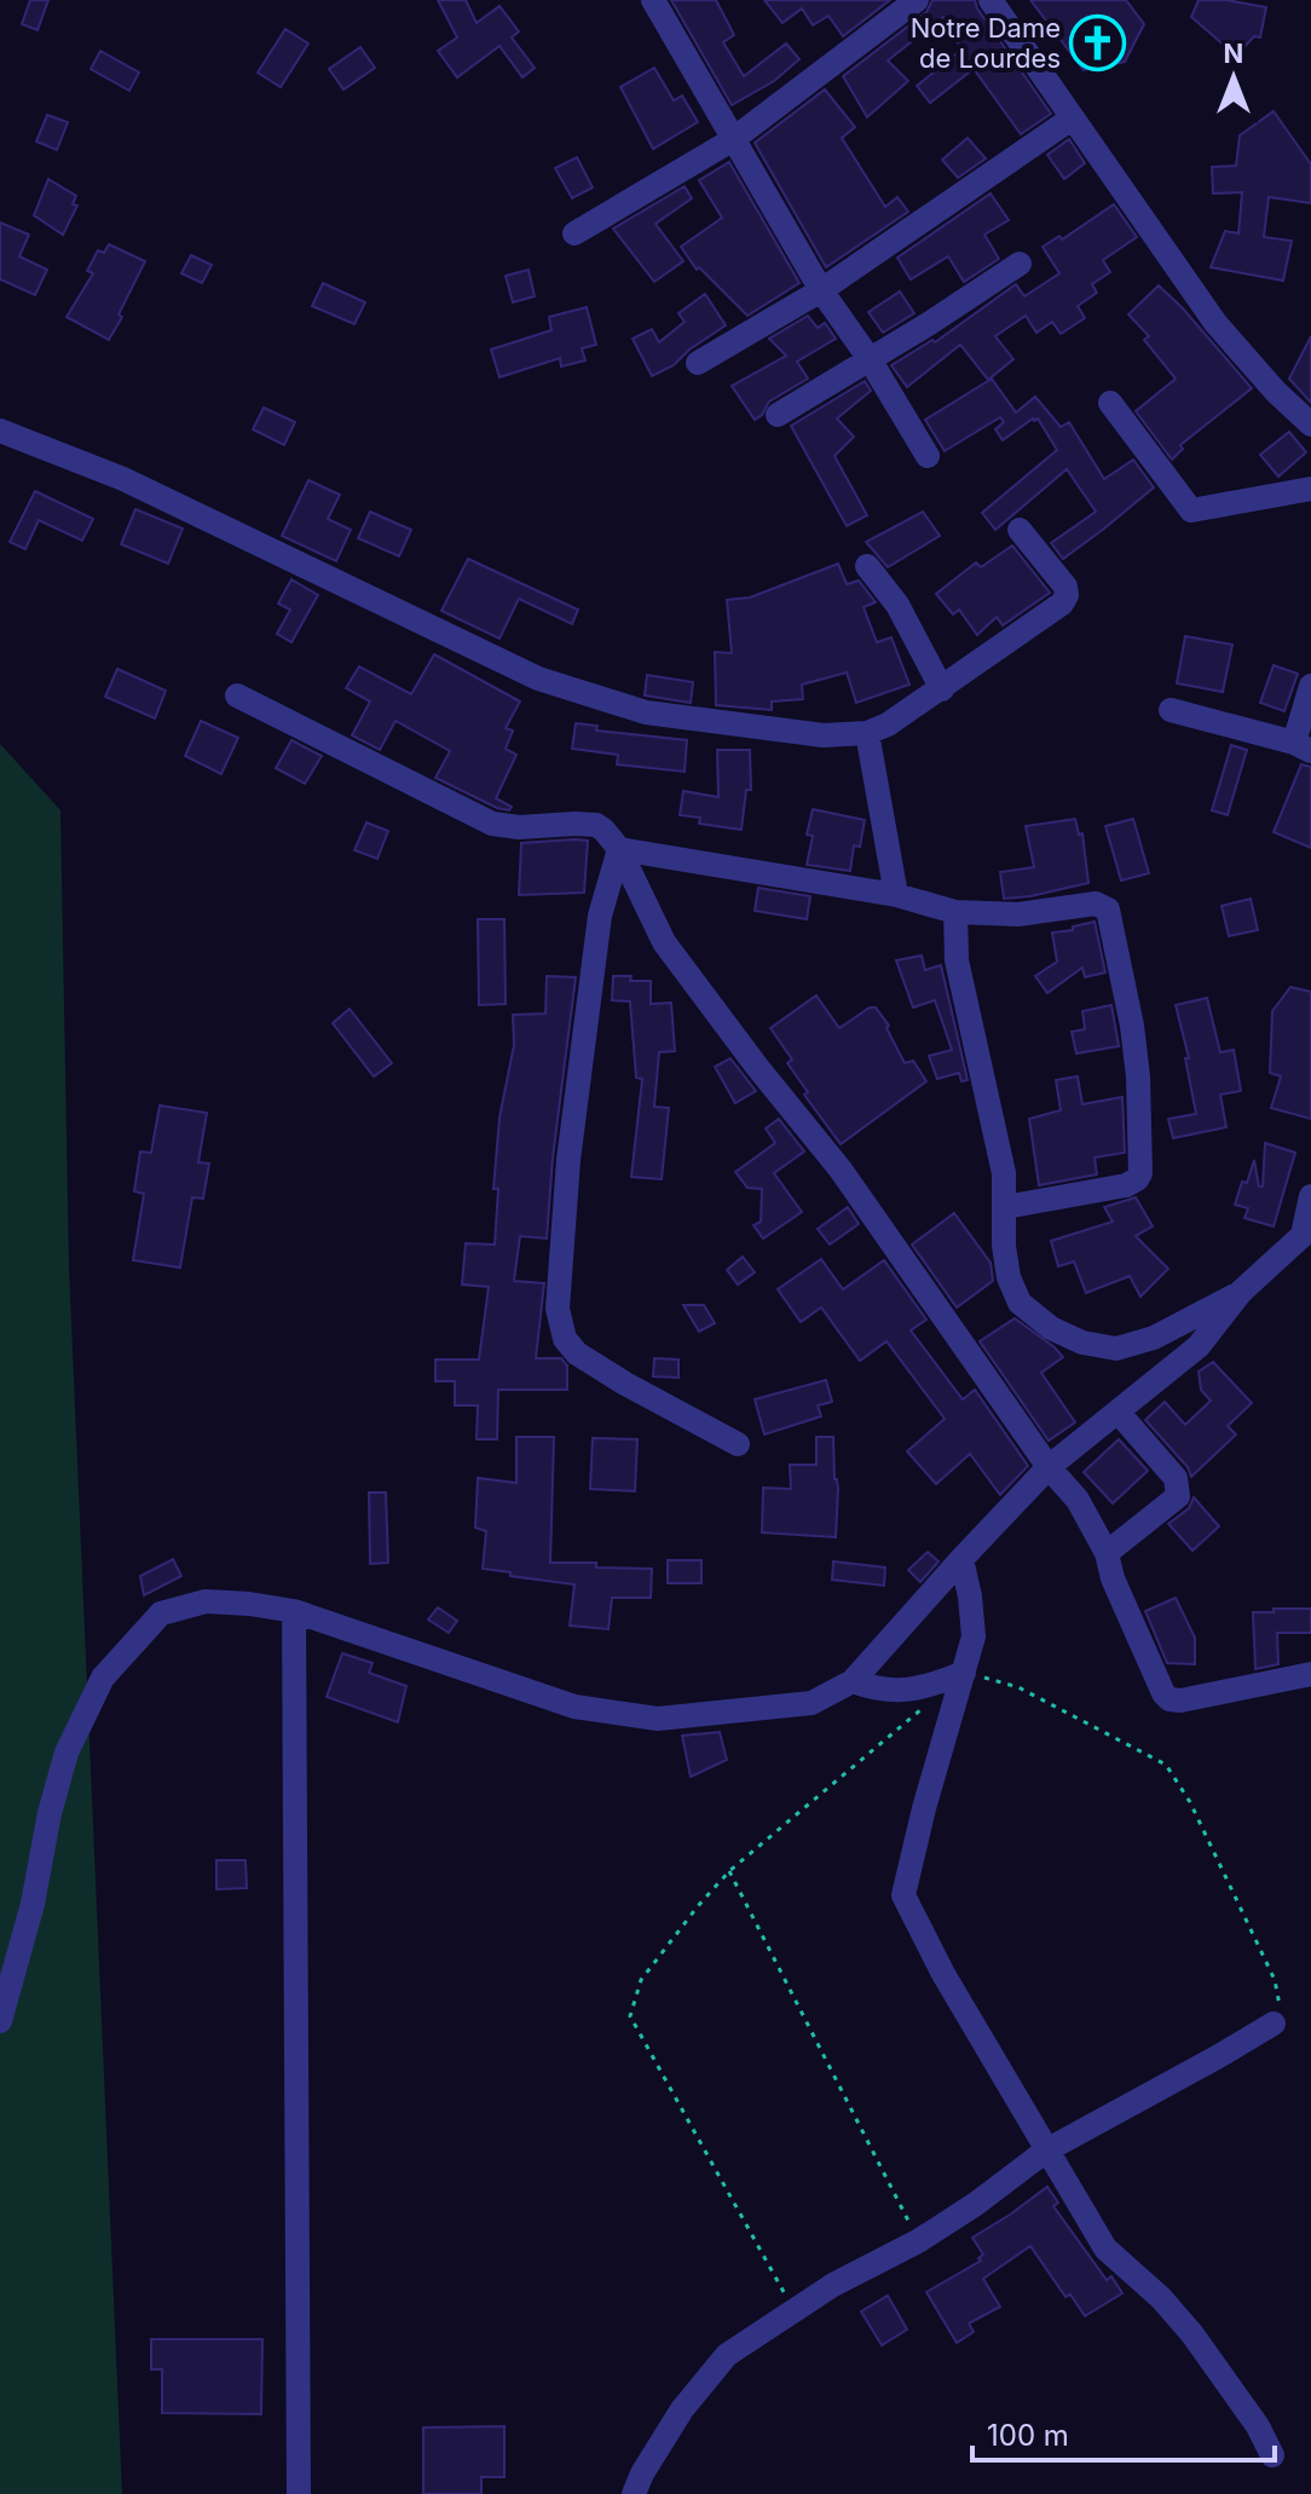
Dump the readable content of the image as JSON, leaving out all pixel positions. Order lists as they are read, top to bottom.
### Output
{
  "places": {
    "church": ["Notre Dame de Lourdes"]
  },
  "scale_bar": "100 m",
  "north": "top"
}
